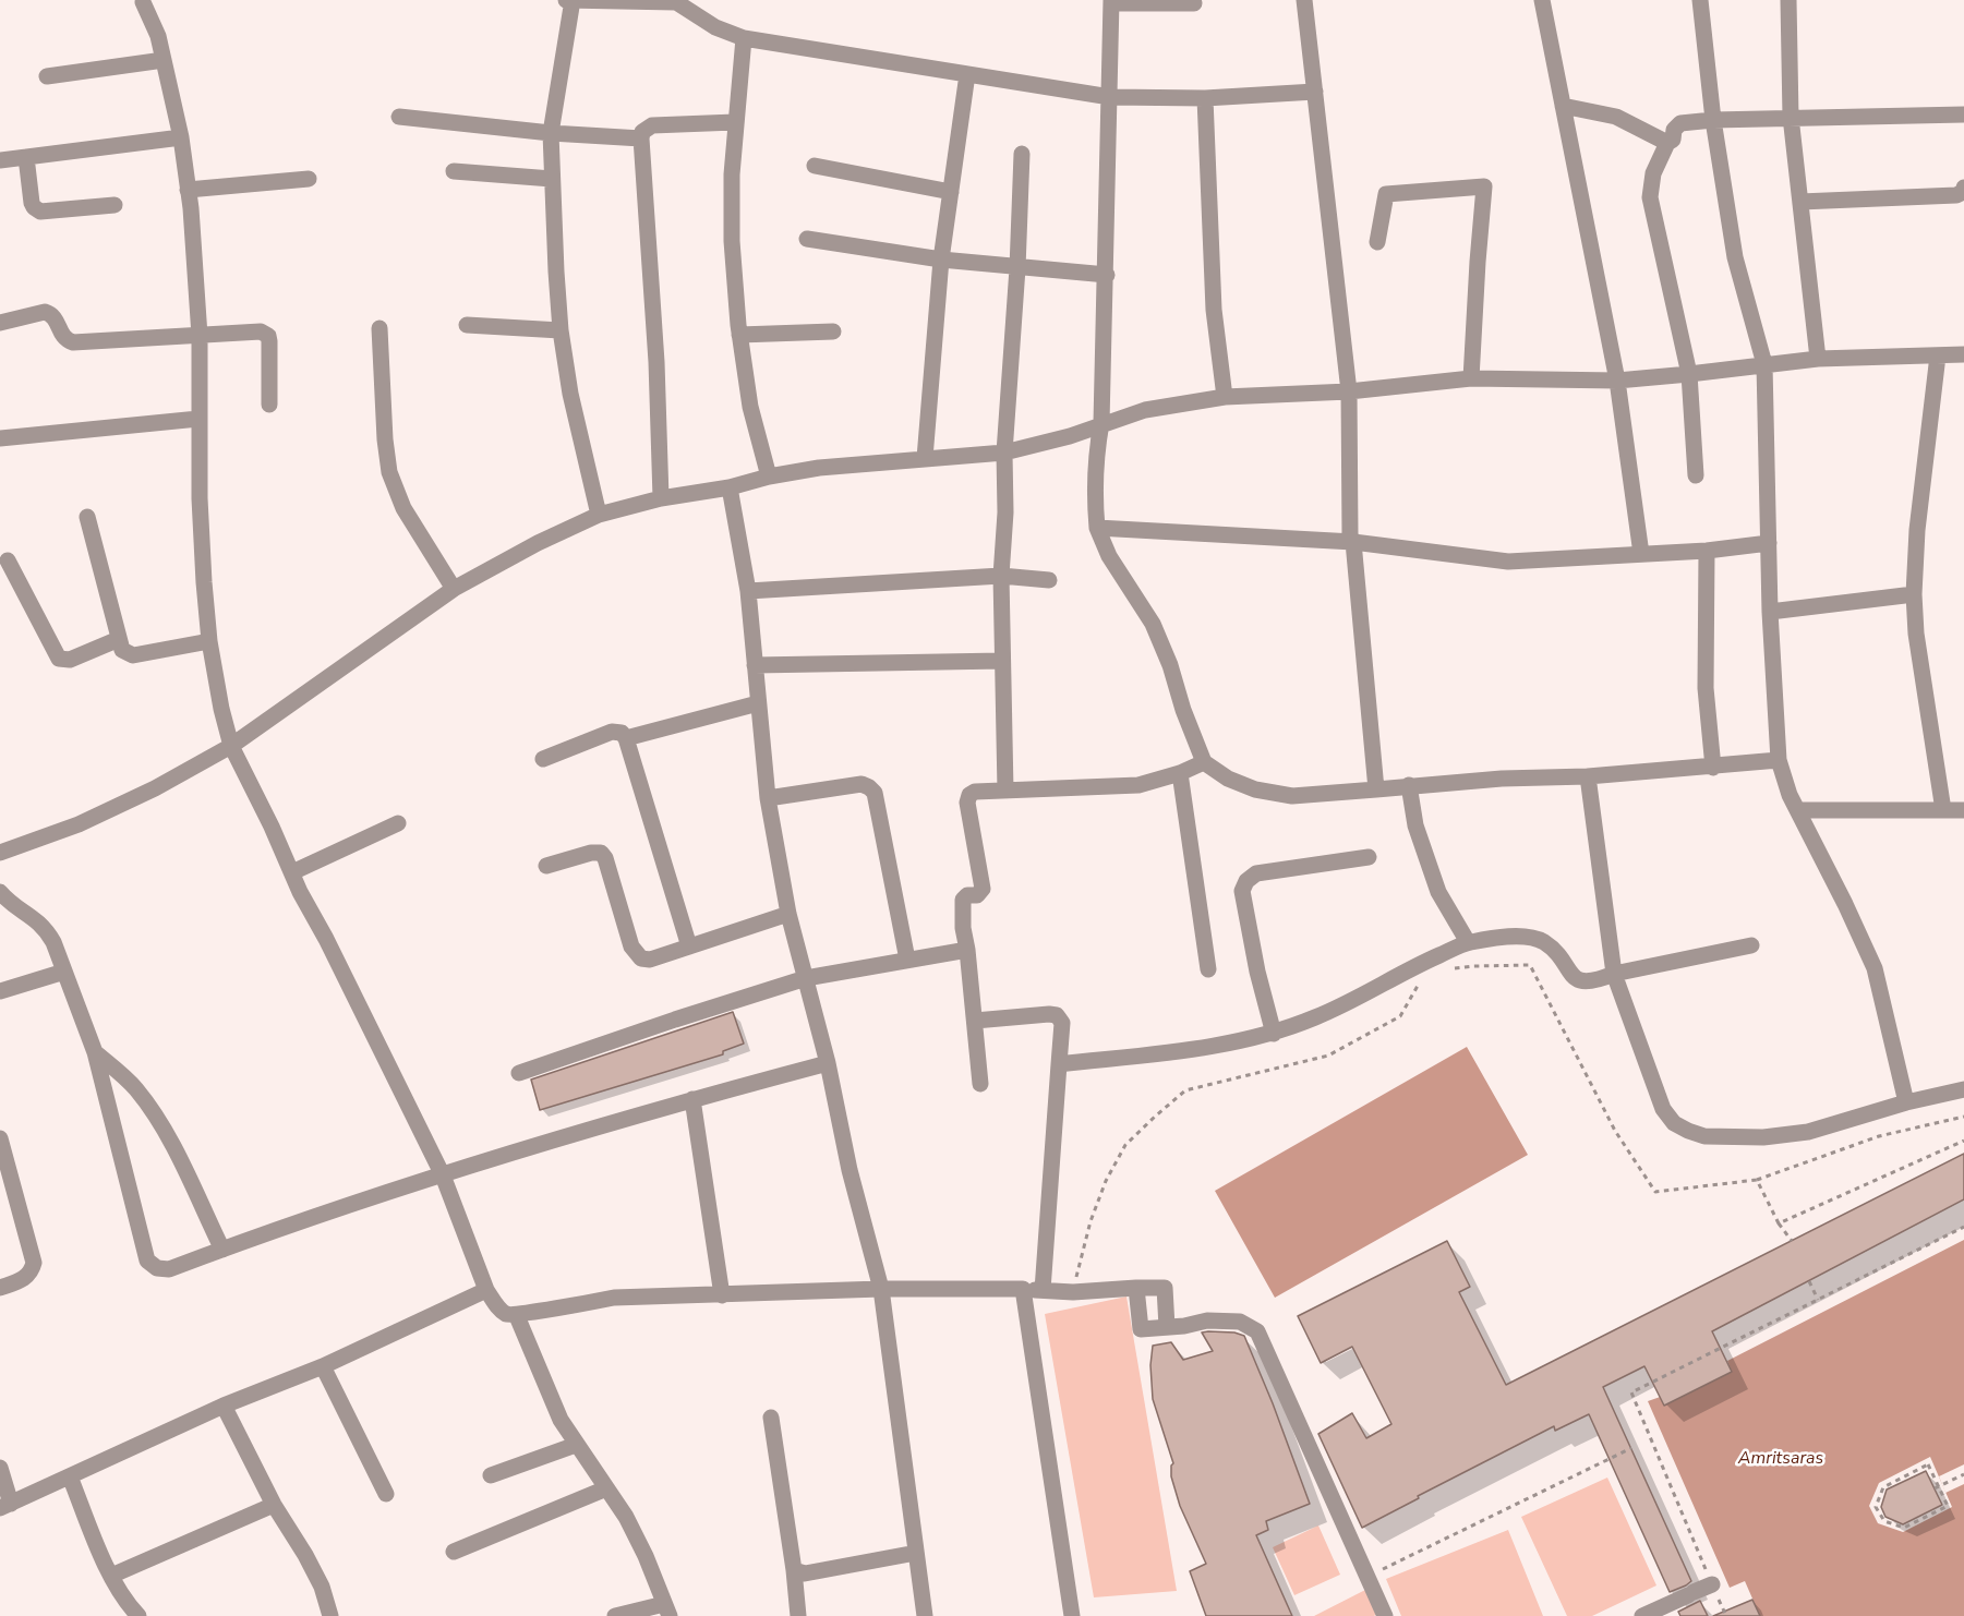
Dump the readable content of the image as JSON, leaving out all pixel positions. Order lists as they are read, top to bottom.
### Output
{
  "water": ["Amritsaras"]
}
